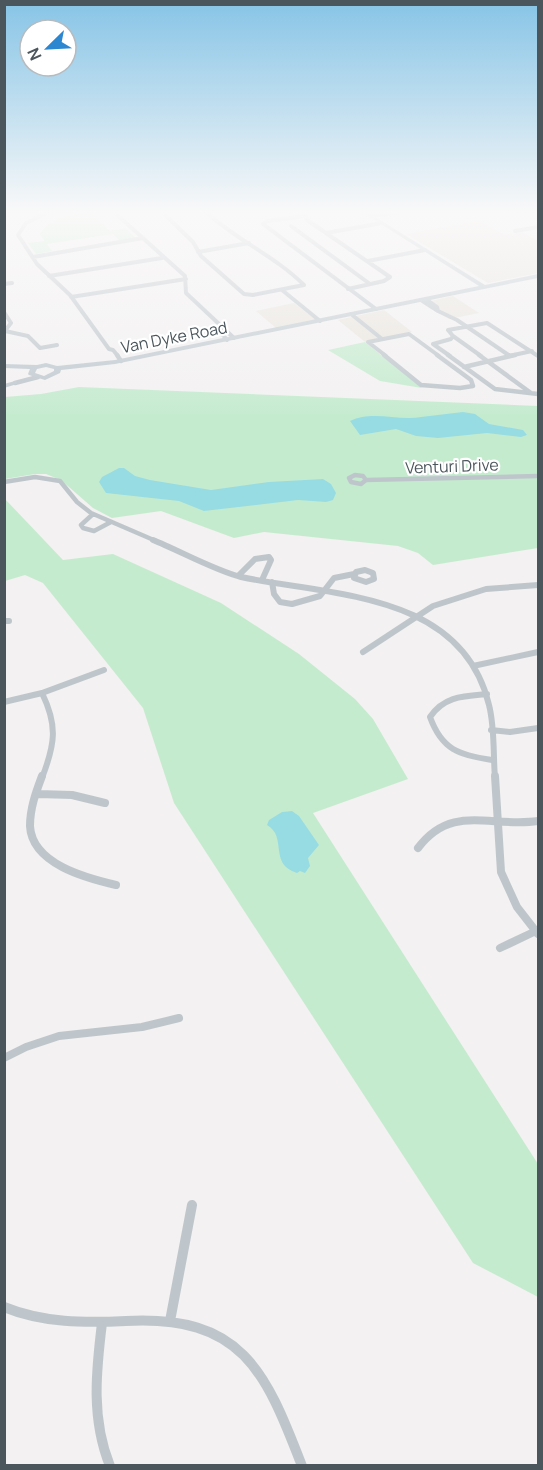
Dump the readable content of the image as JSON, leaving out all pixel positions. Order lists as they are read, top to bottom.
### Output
{
  "streets": {
    "street": ["Van Dyke Road", "Venturi Drive"]
  },
  "north": "bottom left"
}
